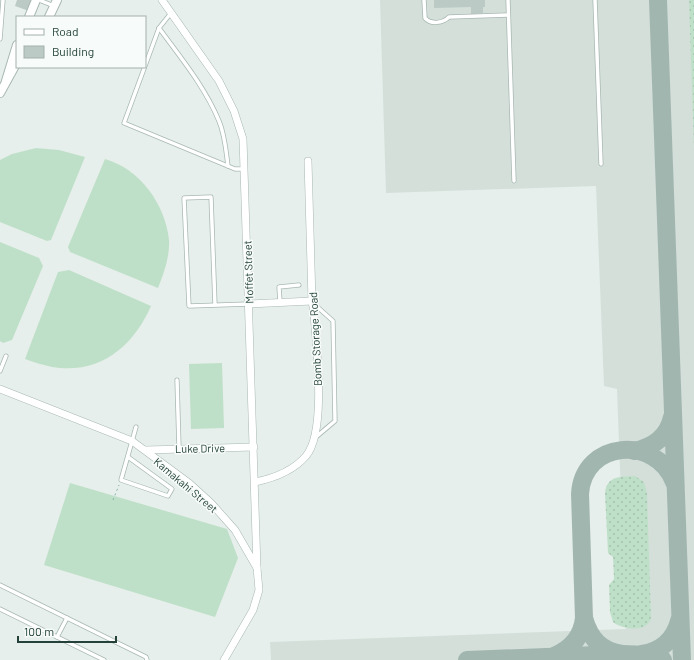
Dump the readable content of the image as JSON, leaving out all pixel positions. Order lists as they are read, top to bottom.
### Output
{
  "streets": {
    "street": [
      "Moffet Street",
      "Bomb Storage Road",
      "Luke Drive",
      "Kamakahi Street"
    ]
  },
  "crossings": [
    ["Moffet Street", "Bomb Storage Road"],
    ["Moffet Street", "Luke Drive"],
    ["Moffet Street", "Kamakahi Street"],
    ["Luke Drive", "Kamakahi Street"]
  ],
  "legend": ["Road", "Building"],
  "scale_bar": "100 m"
}
